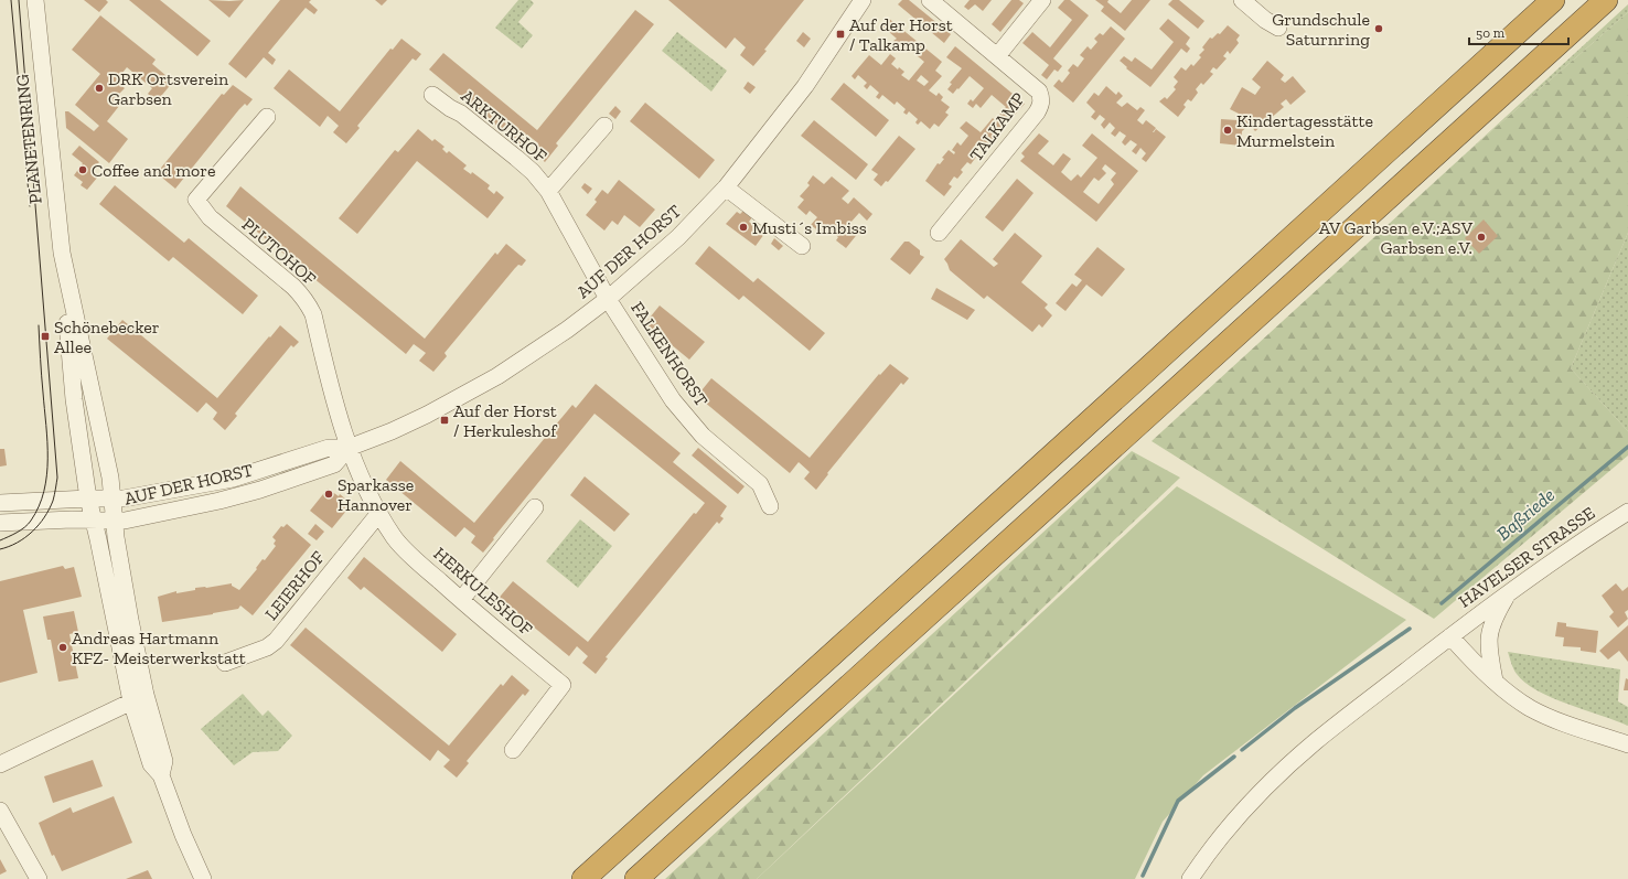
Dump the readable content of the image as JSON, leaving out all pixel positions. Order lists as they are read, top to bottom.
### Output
{
  "streets": {
    "street": [
      "ARKTURHOF",
      "TALKAMP",
      "PLANETENRING",
      "PLUTOHOF",
      "AUF DER HORST",
      "FALKENHORST",
      "HAVELSER STRASSE",
      "LEIERHOF",
      "HERKULESHOF"
    ]
  },
  "crossings": [
    ["ARKTURHOF", "AUF DER HORST"],
    ["ARKTURHOF", "FALKENHORST"],
    ["PLANETENRING", "AUF DER HORST"],
    ["PLUTOHOF", "AUF DER HORST"],
    ["PLUTOHOF", "HERKULESHOF"],
    ["AUF DER HORST", "FALKENHORST"],
    ["AUF DER HORST", "HERKULESHOF"],
    ["LEIERHOF", "HERKULESHOF"]
  ],
  "water": ["Baßriede"],
  "places": {
    "other": [
      "Grundschule Saturnring",
      "DRK Ortsverein Garbsen",
      "Kindertagesstätte Murmelstein",
      "Coffee and more",
      "Musti´s Imbiss",
      "AV Garbsen e.V.;ASV Garbsen e.V.",
      "Sparkasse Hannover",
      "Andreas Hartmann KFZ- Meisterwerkstatt"
    ],
    "transit": ["Auf der Horst / Talkamp", "Schönebecker Allee", "Auf der Horst / Herkuleshof"]
  },
  "scale_bar": "50 m"
}
